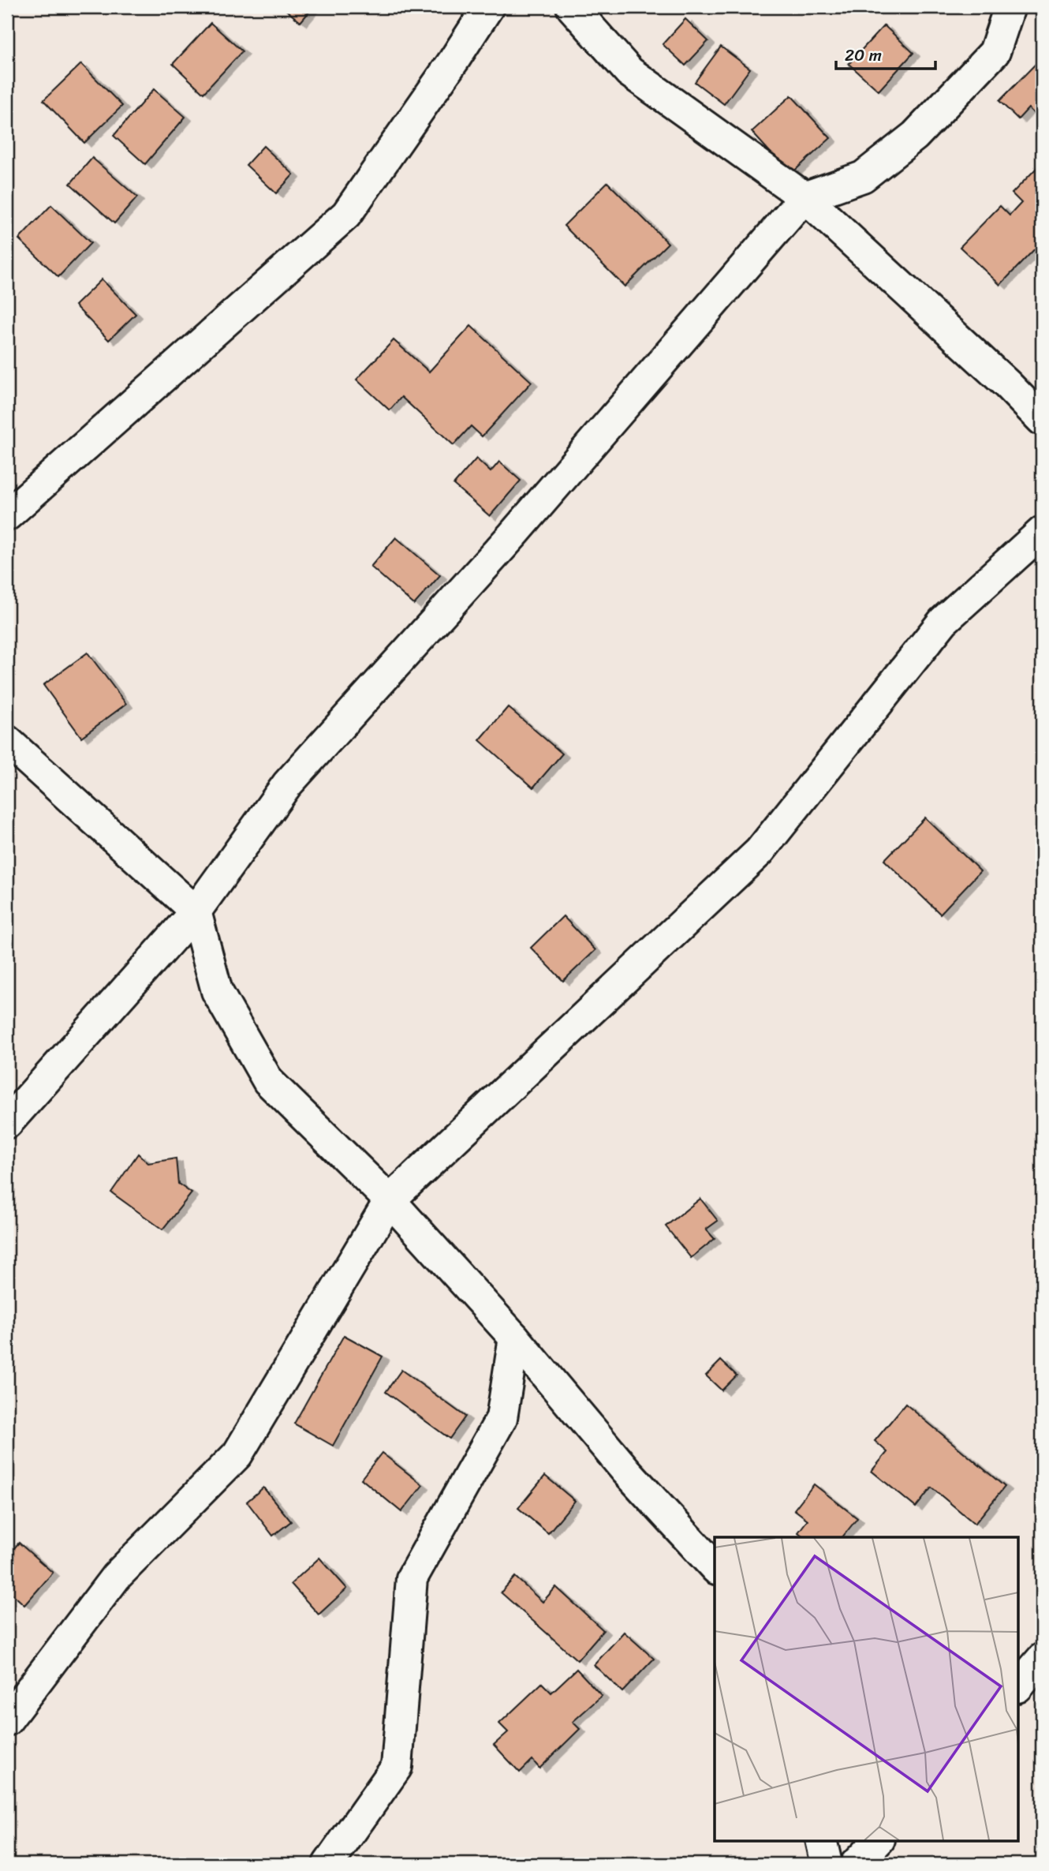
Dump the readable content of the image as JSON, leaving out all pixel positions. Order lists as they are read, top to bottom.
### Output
{
  "scale_bar": "20 m"
}
